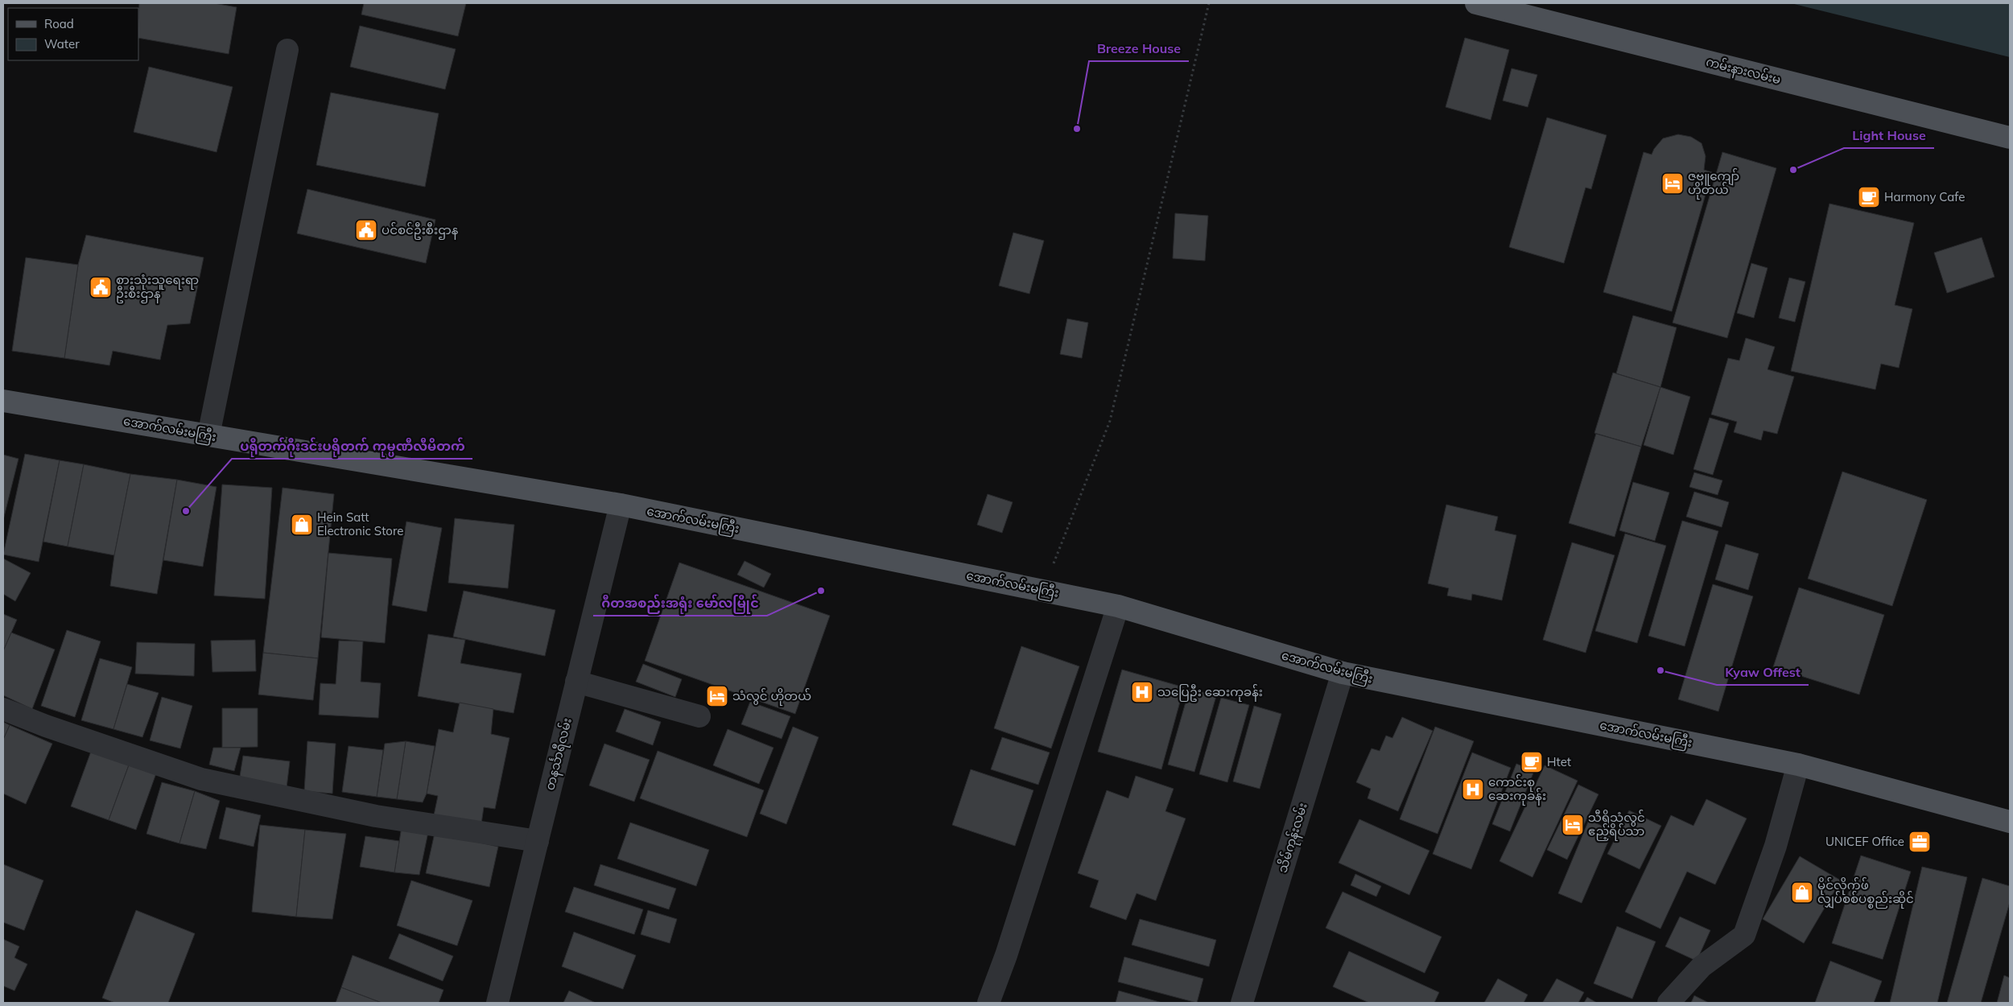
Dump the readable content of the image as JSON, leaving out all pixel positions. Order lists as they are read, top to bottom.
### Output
{
  "streets": {
    "main road": ["ကမ်းနားလမ်းမ", "အောက်လမ်းမကြီး"],
    "street": ["တနင်္သာရီလမ်း", "သိမ်ကုန်းလမ်း"]
  },
  "crossings": [
    ["အောက်လမ်းမကြီး", "တနင်္သာရီလမ်း"],
    ["အောက်လမ်းမကြီး", "သိမ်ကုန်းလမ်း"]
  ],
  "places": {
    "other": [
      "Breeze House",
      "Light House",
      "ပရိုတက်ဂိုးဒင်းပရိုတက် ကုမ္ပဏီလီမိတက်",
      "ဂီတအစည်းအရုံး မော်လမြိုင်",
      "Kyaw Offest"
    ],
    "hotel": ["ဇဗ္မူကျော် ဟိုတယ်", "သံလွင် ဟိုတယ်", "သီရိသံလွင် ဧည့်ရိပ်သာ"],
    "cafe": ["Harmony Cafe", "Htet"],
    "public building": ["ပင်စင်ဦးစီးဌာန", "စားသုံးသူရေးရာ ဦးစီးဌာန"],
    "shop": ["Hein Satt Electronic Store", "မိုင်လိုက်ဖ် လျှပ်စစ်ပစ္စည်းဆိုင်"],
    "hospital": ["သပြေဦး ဆေးကုခန်း", "ကောင်းစု ဆေးကုခန်း"],
    "office": ["UNICEF Office"]
  },
  "legend": ["Road", "Water"]
}
